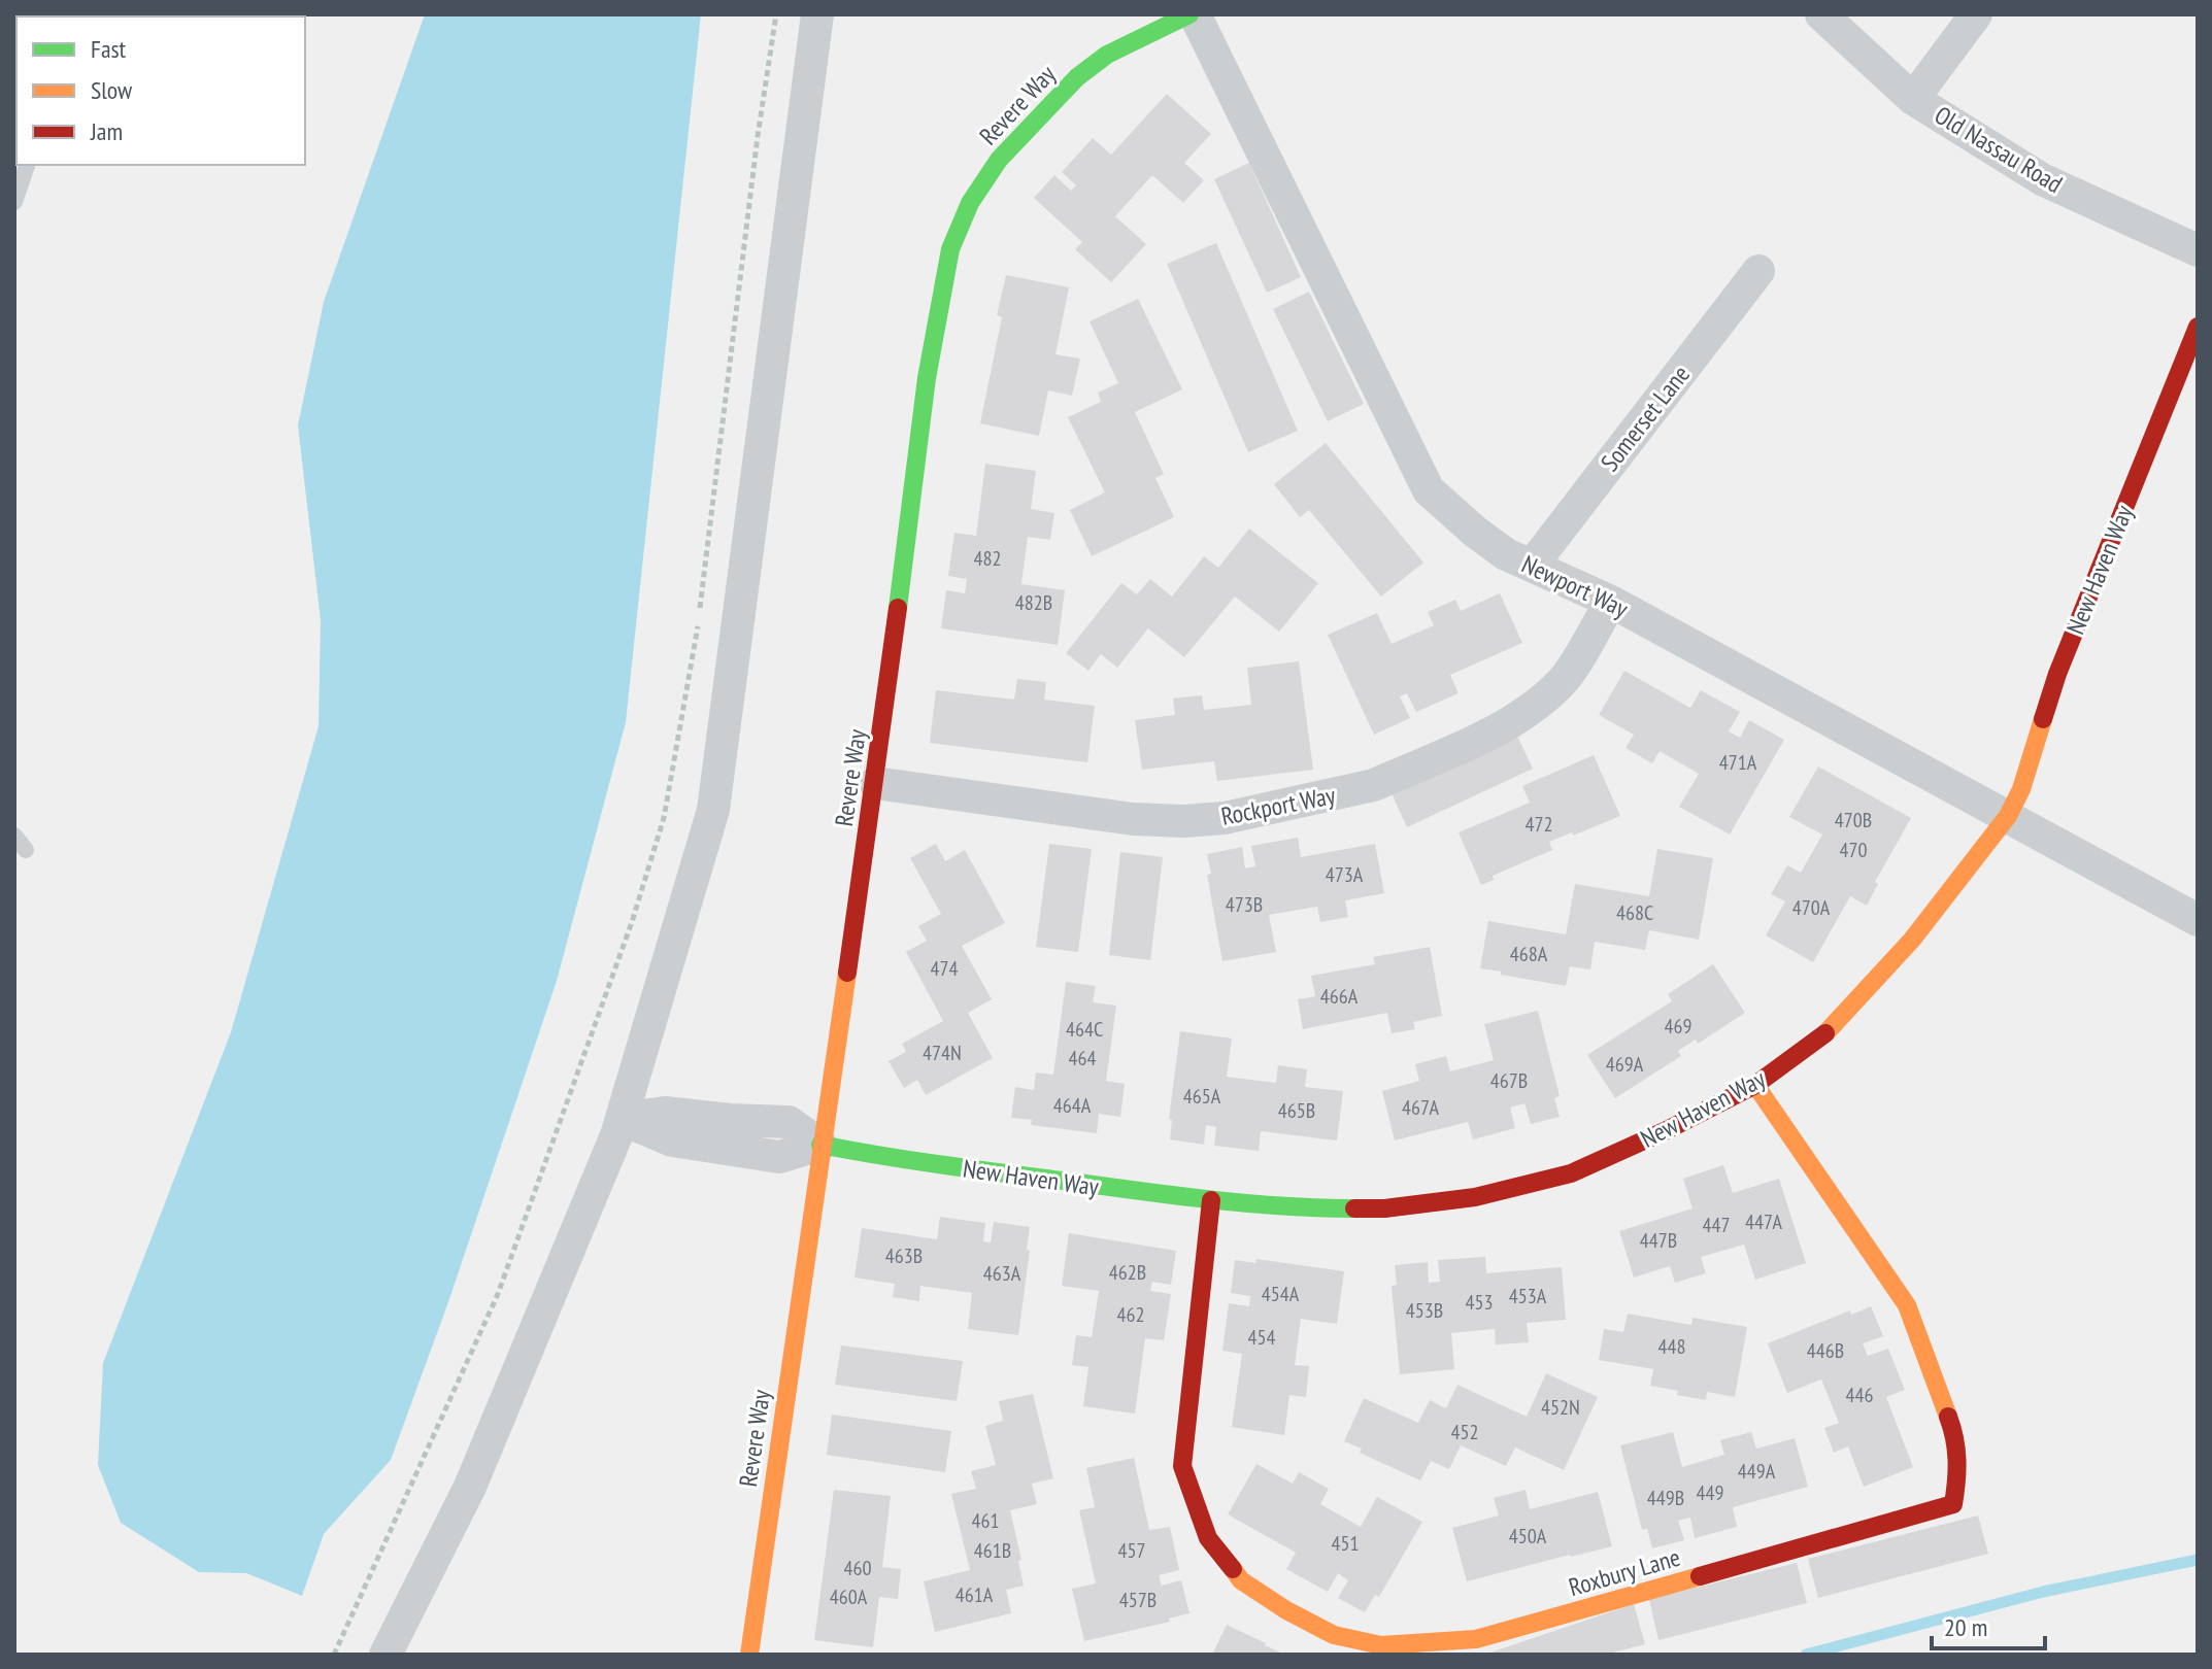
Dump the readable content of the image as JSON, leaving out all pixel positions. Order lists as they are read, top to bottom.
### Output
{
  "streets": {
    "street": [
      "Revere Way",
      "Old Nassau Road",
      "Somerset Lane",
      "New Haven Way",
      "Newport Way",
      "Rockport Way",
      "Roxbury Lane"
    ]
  },
  "crossings": [
    ["Revere Way", "New Haven Way"],
    ["Revere Way", "Newport Way"],
    ["Revere Way", "Rockport Way"],
    ["Somerset Lane", "Newport Way"],
    ["New Haven Way", "Newport Way"],
    ["New Haven Way", "Roxbury Lane"],
    ["Newport Way", "Rockport Way"]
  ],
  "house_numbers": [
    "482",
    "482B",
    "471A",
    "470B",
    "472",
    "470",
    "473A",
    "473B",
    "470A",
    "468C",
    "468A",
    "474",
    "466A",
    "469",
    "464C",
    "474N",
    "464",
    "469A",
    "467B",
    "465A",
    "464A",
    "467A",
    "465B",
    "447A",
    "447",
    "447B",
    "463B",
    "462B",
    "463A",
    "454A",
    "453A",
    "453",
    "453B",
    "462",
    "454",
    "448",
    "446B",
    "446",
    "452N",
    "452",
    "449A",
    "449",
    "449B",
    "461",
    "450A",
    "451",
    "461B",
    "457",
    "460",
    "461A",
    "460A",
    "457B"
  ],
  "legend": ["Fast", "Slow", "Jam"],
  "scale_bar": "20 m"
}
